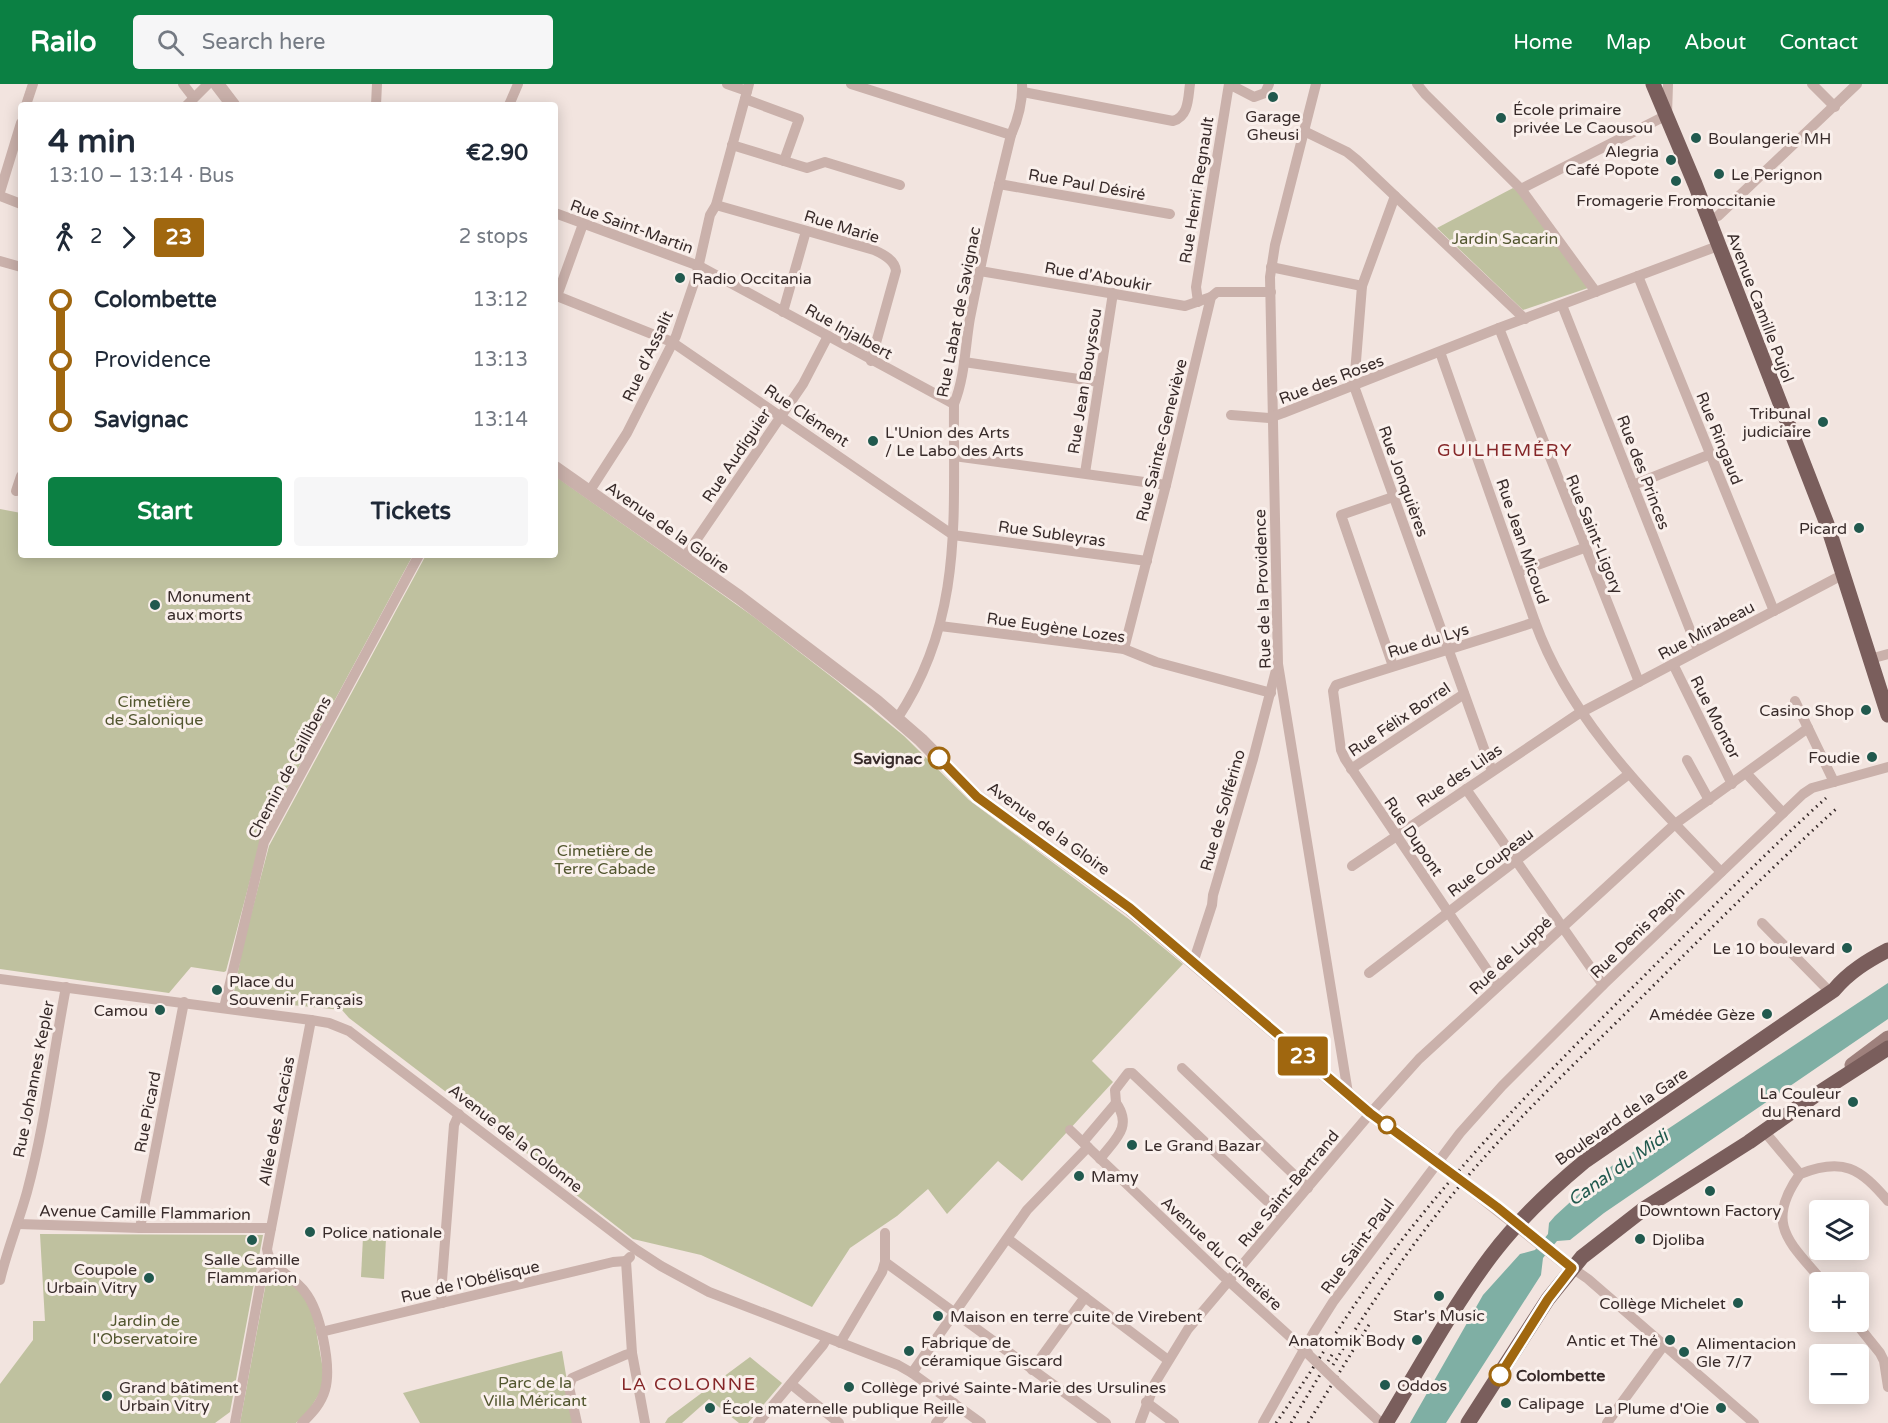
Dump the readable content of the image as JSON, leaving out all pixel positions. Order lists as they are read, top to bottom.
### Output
{
  "streets": {
    "main road": ["Avenue Camille Pujol", "Boulevard de la Gare"],
    "street": [
      "Rue Paul Désiré",
      "Rue Henri Regnault",
      "Rue Saint-Martin",
      "Rue Marie",
      "Rue d'Aboukir",
      "Rue Labat de Savignac",
      "Rue Injalbert",
      "Rue d'Assalit",
      "Rue des Roses",
      "Rue Jean Bouyssou",
      "Rue Clément",
      "Rue Ringaud",
      "Rue Sainte-Geneviève",
      "Rue Audiguier",
      "Rue des Princes",
      "Rue Jonquières",
      "Avenue de la Gloire",
      "Rue Subleyras",
      "Rue Saint-Ligory",
      "Rue Jean Micoud",
      "Rue de la Providence",
      "Rue Eugène Lozes",
      "Rue Mirabeau",
      "Rue du Lys",
      "Rue Montor",
      "Rue Félix Borrel",
      "Chemin de Caillibens",
      "Rue des Lilas",
      "Rue de Solférino",
      "Rue Dupont",
      "Rue Coupeau",
      "Rue Denis Papin",
      "Rue de Luppé",
      "Rue Johannes Kepler",
      "Rue Picard",
      "Allée des Acacias",
      "Avenue de la Colonne",
      "Rue Saint-Bertrand",
      "Avenue Camille Flammarion",
      "Rue Saint-Paul",
      "Avenue du Cimetière",
      "Rue de l'Obélisque"
    ]
  },
  "crossings": [
    ["Rue Paul Désiré", "Rue Labat de Savignac"],
    ["Rue Henri Regnault", "Rue d'Aboukir"],
    ["Rue Saint-Martin", "Rue Injalbert"],
    ["Rue Saint-Martin", "Rue d'Assalit"],
    ["Rue Saint-Martin", "Rue Clément"],
    ["Rue Marie", "Rue Injalbert"],
    ["Rue Marie", "Rue d'Assalit"],
    ["Rue d'Aboukir", "Rue Labat de Savignac"],
    ["Rue d'Aboukir", "Rue Jean Bouyssou"],
    ["Rue d'Aboukir", "Rue Sainte-Geneviève"],
    ["Avenue Camille Pujol", "Rue Mirabeau"],
    ["Rue Labat de Savignac", "Rue Injalbert"],
    ["Rue Labat de Savignac", "Rue Clément"],
    ["Rue Labat de Savignac", "Avenue de la Gloire"],
    ["Rue Labat de Savignac", "Rue Subleyras"],
    ["Rue Labat de Savignac", "Rue Eugène Lozes"],
    ["Rue Injalbert", "Rue d'Assalit"],
    ["Rue Injalbert", "Rue Audiguier"],
    ["Rue d'Assalit", "Rue Clément"],
    ["Rue d'Assalit", "Avenue de la Gloire"],
    ["Rue des Roses", "Rue Jonquières"],
    ["Rue des Roses", "Rue Jean Micoud"],
    ["Rue des Roses", "Rue de la Providence"],
    ["Rue Clément", "Rue Audiguier"],
    ["Rue Clément", "Rue Subleyras"],
    ["Rue Ringaud", "Rue Mirabeau"],
    ["Rue Sainte-Geneviève", "Rue Subleyras"],
    ["Rue Sainte-Geneviève", "Rue Eugène Lozes"],
    ["Rue Audiguier", "Avenue de la Gloire"],
    ["Rue des Princes", "Rue Mirabeau"],
    ["Rue Jonquières", "Rue du Lys"],
    ["Rue Jonquières", "Rue Félix Borrel"],
    ["Rue Jonquières", "Rue des Lilas"],
    ["Avenue de la Gloire", "Rue de la Providence"],
    ["Avenue de la Gloire", "Rue de Solférino"],
    ["Avenue de la Gloire", "Rue Denis Papin"],
    ["Avenue de la Gloire", "Rue de Luppé"],
    ["Avenue de la Gloire", "Boulevard de la Gare"],
    ["Avenue de la Gloire", "Rue Saint-Bertrand"],
    ["Avenue de la Gloire", "Rue Saint-Paul"],
    ["Rue Saint-Ligory", "Rue Mirabeau"],
    ["Rue Jean Micoud", "Rue Mirabeau"],
    ["Rue Jean Micoud", "Rue du Lys"],
    ["Rue Jean Micoud", "Rue des Lilas"],
    ["Rue Jean Micoud", "Rue Coupeau"],
    ["Rue Jean Micoud", "Rue Denis Papin"],
    ["Rue Jean Micoud", "Rue de Luppé"],
    ["Rue de la Providence", "Rue Eugène Lozes"],
    ["Rue de la Providence", "Rue de Solférino"],
    ["Rue Eugène Lozes", "Rue de Solférino"],
    ["Rue Mirabeau", "Rue Montor"],
    ["Rue Mirabeau", "Rue des Lilas"],
    ["Rue du Lys", "Rue Dupont"],
    ["Rue Montor", "Rue de Luppé"],
    ["Rue Félix Borrel", "Rue Dupont"],
    ["Chemin de Caillibens", "Avenue de la Colonne"],
    ["Rue des Lilas", "Rue Dupont"],
    ["Rue Dupont", "Rue Coupeau"],
    ["Rue Dupont", "Rue de Luppé"],
    ["Rue Denis Papin", "Rue Saint-Paul"],
    ["Rue de Luppé", "Rue Saint-Bertrand"],
    ["Rue Johannes Kepler", "Avenue de la Colonne"],
    ["Rue Johannes Kepler", "Avenue Camille Flammarion"],
    ["Rue Picard", "Avenue de la Colonne"],
    ["Rue Picard", "Avenue Camille Flammarion"],
    ["Allée des Acacias", "Avenue de la Colonne"],
    ["Allée des Acacias", "Avenue Camille Flammarion"],
    ["Rue Saint-Bertrand", "Avenue du Cimetière"],
    ["Rue Saint-Paul", "Avenue du Cimetière"]
  ],
  "districts": ["GUILHEMÉRY", "LA COLONNE"],
  "water": ["Canal du Midi"],
  "parks": [
    "Jardin Sacarin",
    "Cimetière de Salonique",
    "Cimetière de Terre Cabade",
    "Jardin de l'Observatoire",
    "Parc de la Villa Méricant"
  ],
  "places": [
    "Garage Gheusi",
    "École primaire privée Le Caousou",
    "Boulangerie MH",
    "Alegria Café Popote",
    "Le Perignon",
    "Fromagerie Fromoccitanie",
    "Radio Occitania",
    "Tribunal judiciaire",
    "L'Union des Arts / Le Labo des Arts",
    "Picard",
    "Monument aux morts",
    "Casino Shop",
    "Foudie",
    "Savignac",
    "Le 10 boulevard",
    "Place du Souvenir Français",
    "Camou",
    "Amédée Gèze",
    "La Couleur du Renard",
    "Le Grand Bazar",
    "Mamy",
    "Downtown Factory",
    "Police nationale",
    "Djoliba",
    "Salle Camille Flammarion",
    "Coupole Urbain Vitry",
    "Star's Music",
    "Collège Michelet",
    "Maison en terre cuite de Virebent",
    "Anatomik Body",
    "Antic et Thé",
    "Fabrique de céramique Giscard",
    "Alimentacion Gle 7/7",
    "Colombette",
    "Oddos",
    "Collège privé Sainte-Marie des Ursulines",
    "Grand bâtiment Urbain Vitry",
    "Calipage",
    "École maternelle publique Reille",
    "La Plume d'Oie"
  ],
  "lines": ["bus line 23"],
  "page": {
    "header": "Railo",
    "search": "Search here",
    "nav": [
      "Home",
      "Map",
      "About",
      "Contact"
    ],
    "on_map": "23",
    "heading": ["4 min", "13:10 – 13:14 · Bus", "€2.90"],
    "legs": ["2", "23", "2 stops"],
    "list": [
      {
        "name": "Colombette",
        "value": "13:12"
      },
      {
        "name": "Providence",
        "value": "13:13"
      },
      {
        "name": "Savignac",
        "value": "13:14"
      }
    ],
    "buttons": ["Start", "Tickets"],
    "map_buttons": ["+", "−"]
  }
}
